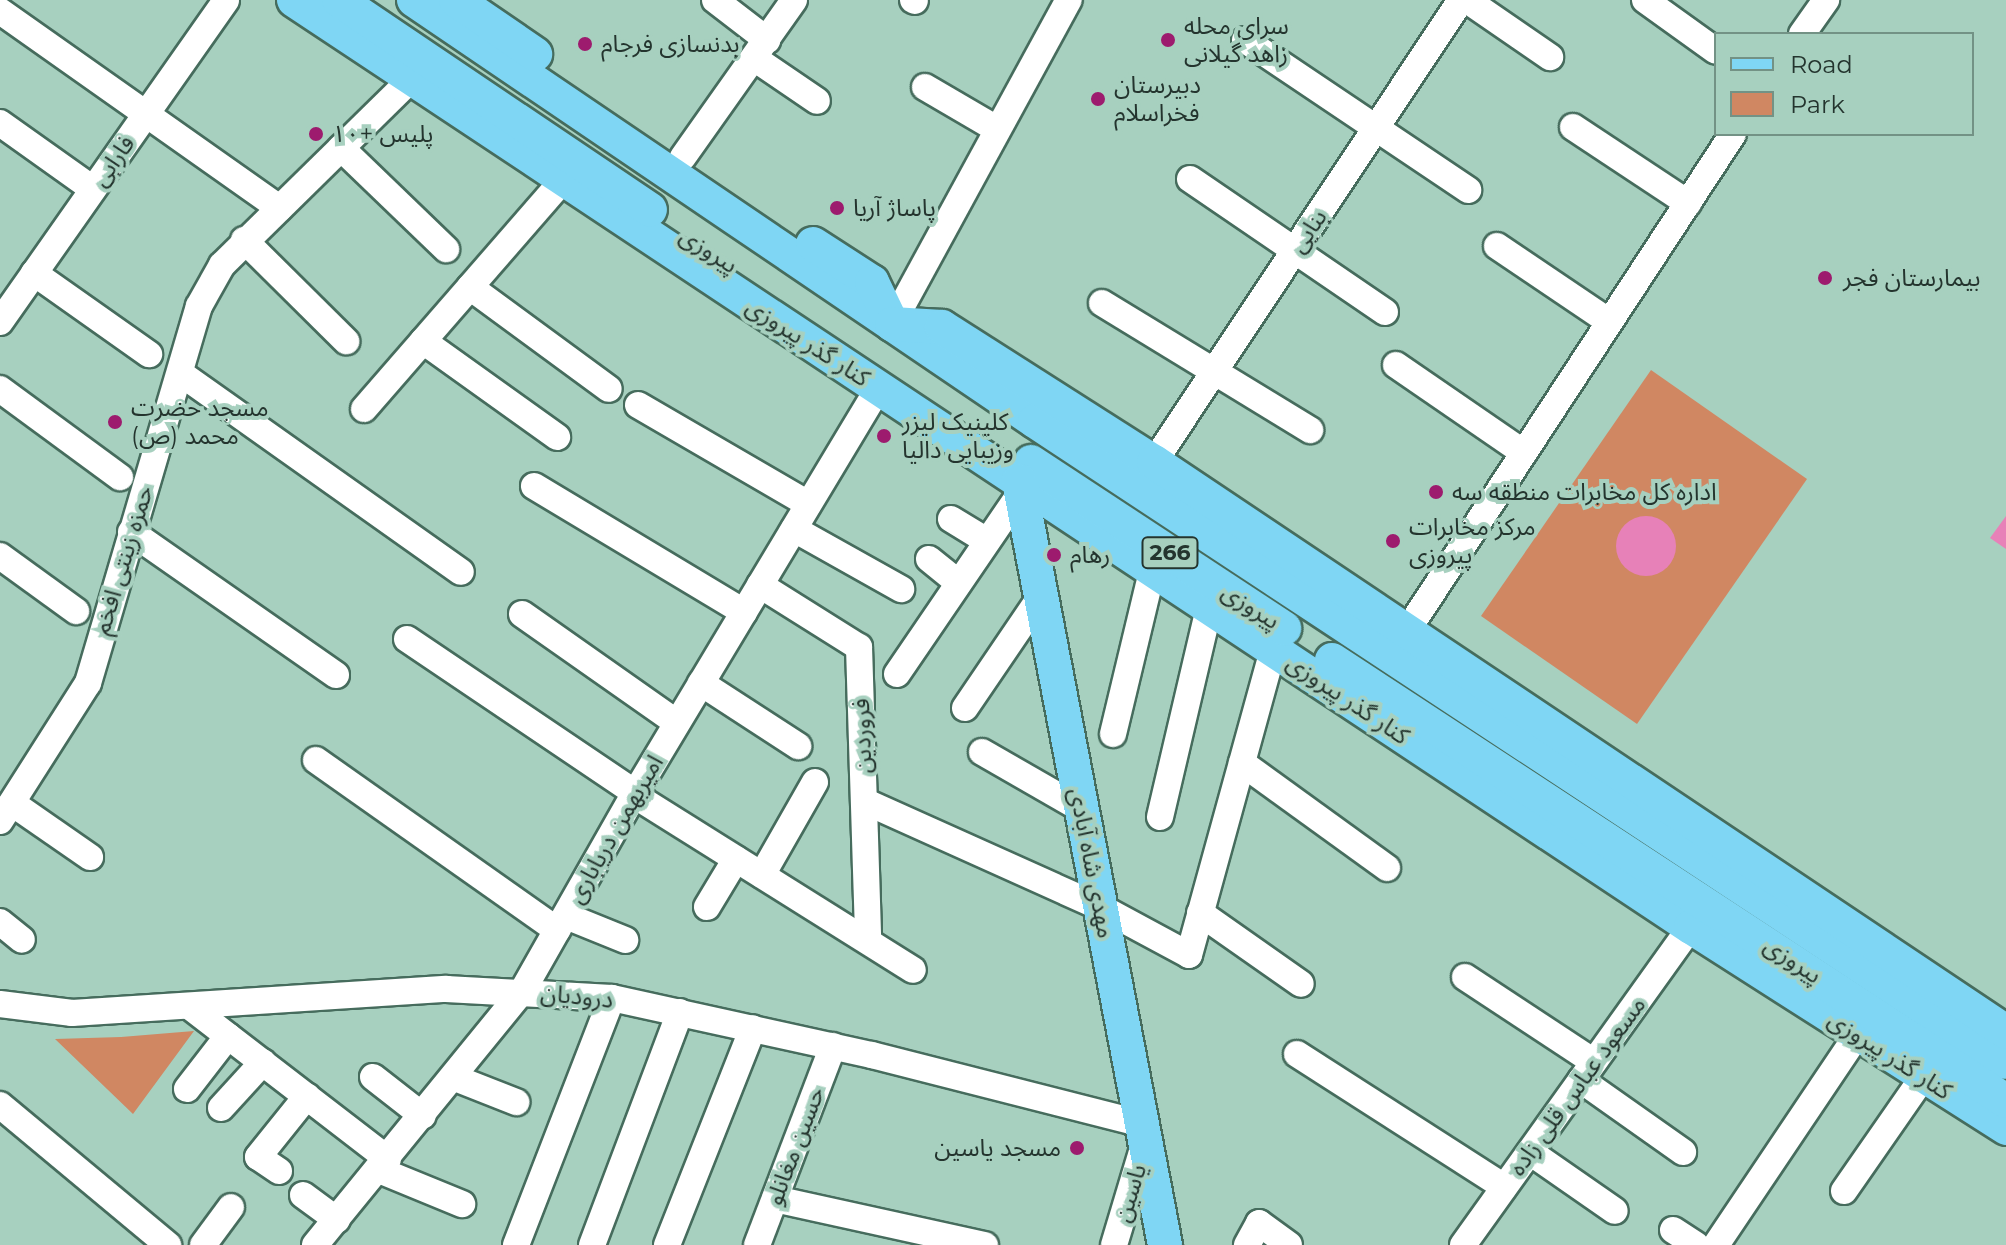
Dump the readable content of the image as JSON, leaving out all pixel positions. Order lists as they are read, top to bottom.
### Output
{
  "streets": {
    "main road": [
      "پیروزی",
      "کنار گذر پیروزی",
      "266",
      "مهدی شاه آبادی"
    ],
    "street": [
      "فارابی",
      "بنایی",
      "حمزه زینتی افخم",
      "فروردین",
      "امیربهمن دریاباری",
      "درودیان",
      "مسعود عباس قلی زاده",
      "حسین مغانلو",
      "یاسین"
    ]
  },
  "crossings": [
    ["بنایی", "پیروزی"],
    ["پیروزی", "کنار گذر پیروزی"],
    ["پیروزی", "مسعود عباس قلی زاده"],
    ["کنار گذر پیروزی", "حمزه زینتی افخم"],
    ["کنار گذر پیروزی", "امیربهمن دریاباری"],
    ["کنار گذر پیروزی", "مهدی شاه آبادی"],
    ["کنار گذر پیروزی", "مسعود عباس قلی زاده"],
    ["فروردین", "امیربهمن دریاباری"],
    ["امیربهمن دریاباری", "درودیان"],
    ["مهدی شاه آبادی", "درودیان"],
    ["مهدی شاه آبادی", "یاسین"],
    ["درودیان", "حسین مغانلو"],
    ["درودیان", "یاسین"]
  ],
  "places": [
    "سرای محله زاهد گیلانی",
    "بدنسازی فرجام",
    "دبیرستان فخراسلام",
    "پلیس +۱۰",
    "پاساژ آریا",
    "بیمارستان فجر",
    "مسجد حضرت محمد (ص)",
    "کلینیک لیزر وزیبایی دالیا",
    "اداره کل مخابرات منطقه سه",
    "مرکز مخابرات پیروزی",
    "رهام",
    "مسجد یاسین"
  ],
  "legend": ["Road", "Park"]
}
